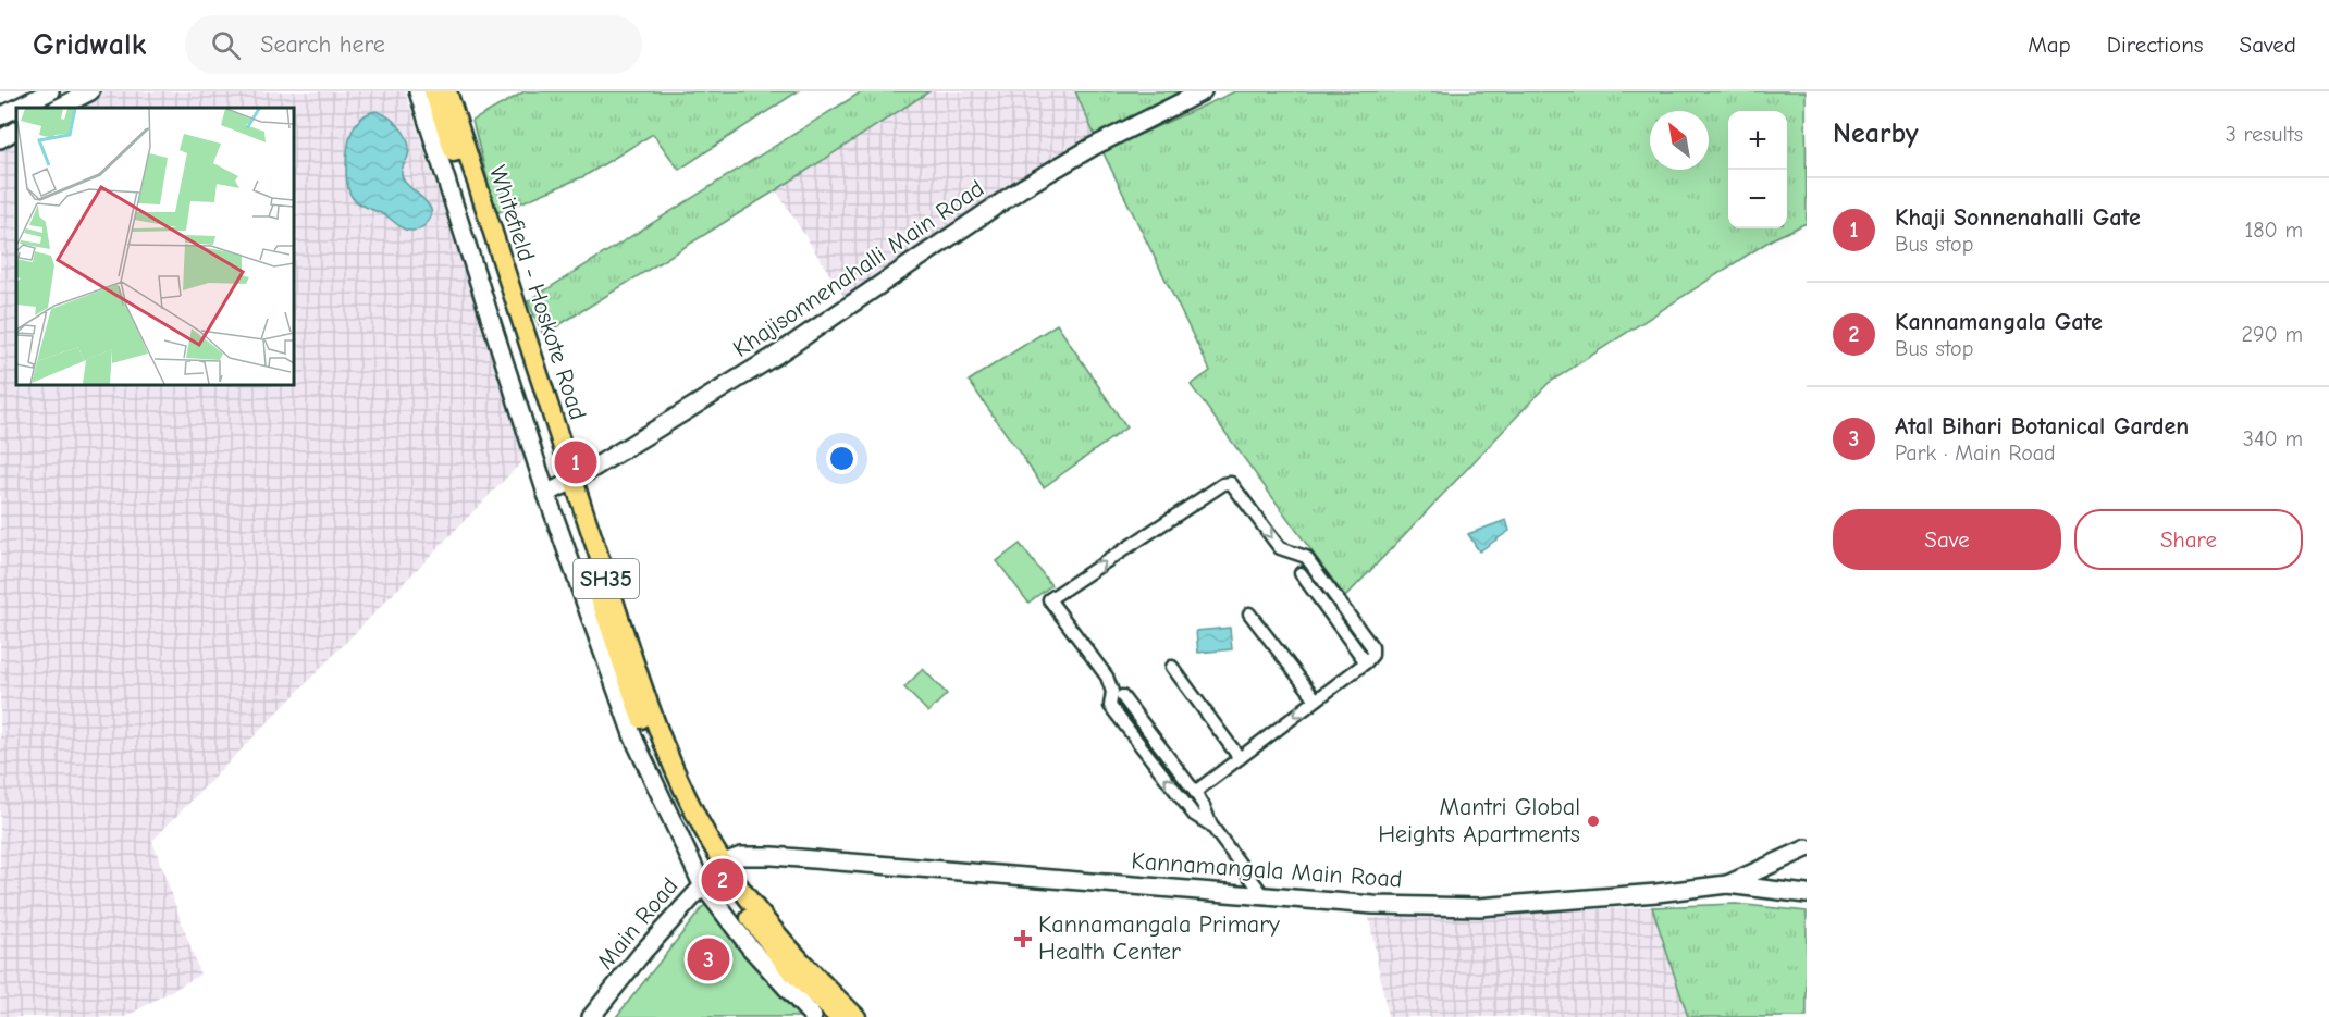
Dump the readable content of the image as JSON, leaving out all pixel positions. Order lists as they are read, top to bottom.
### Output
{
  "streets": {
    "main road": ["Whitefield - Hoskote Road", "SH35"],
    "street": ["Khajisonnenahalli Main Road", "Kannamangala Main Road", "Main Road"]
  },
  "crossings": [
    ["Khajisonnenahalli Main Road", "Whitefield - Hoskote Road"],
    ["Whitefield - Hoskote Road", "Kannamangala Main Road"],
    ["Whitefield - Hoskote Road", "Main Road"],
    ["Kannamangala Main Road", "Main Road"]
  ],
  "places": {
    "other": ["Mantri Global Heights Apartments"],
    "health": ["Kannamangala Primary Health Center"]
  },
  "north": "top left",
  "page": {
    "header": "Gridwalk",
    "search": "Search here",
    "nav": ["Map", "Directions", "Saved"],
    "heading": ["Nearby", "3 results"],
    "map_buttons": ["+", "−"],
    "list": [
      {
        "mark": "1",
        "name": "Khaji Sonnenahalli Gate",
        "note": "Bus stop",
        "value": "180 m"
      },
      {
        "mark": "2",
        "name": "Kannamangala Gate",
        "note": "Bus stop",
        "value": "290 m"
      },
      {
        "mark": "3",
        "name": "Atal Bihari Botanical Garden",
        "note": "Park · Main Road",
        "value": "340 m"
      }
    ],
    "pins": ["1", "2", "3"],
    "buttons": ["Save", "Share"]
  }
}
